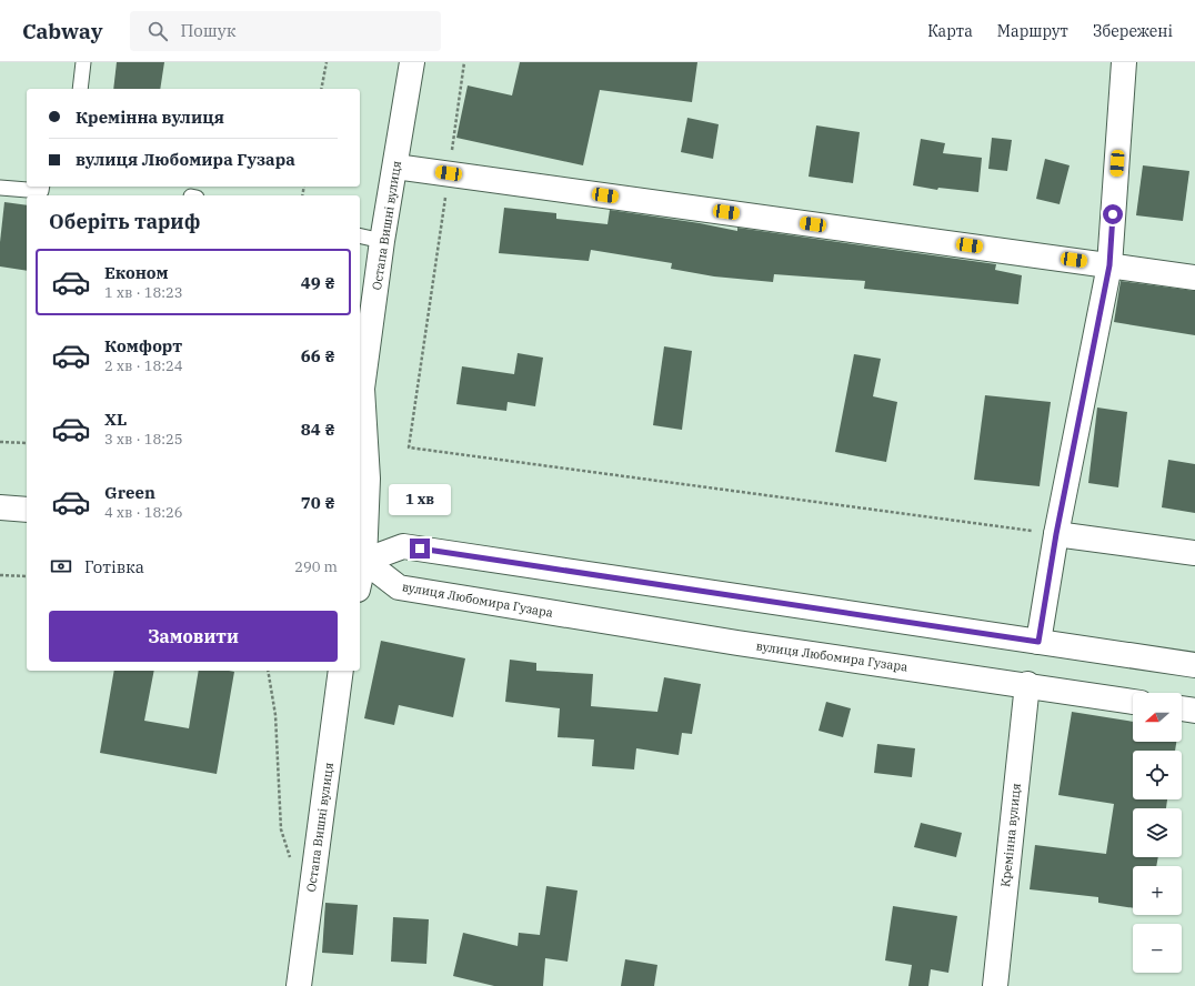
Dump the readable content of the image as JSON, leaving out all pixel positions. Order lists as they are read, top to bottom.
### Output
{
  "streets": {
    "street": ["Остапа Вишні вулиця", "вулиця Любомира Гузара", "Кремінна вулиця"]
  },
  "crossings": [
    ["Остапа Вишні вулиця", "вулиця Любомира Гузара"],
    ["вулиця Любомира Гузара", "Кремінна вулиця"]
  ],
  "north": "left",
  "page": {
    "header": "Cabway",
    "search": "Пошук",
    "nav": ["Карта", "Маршрут", "Збережені"],
    "banner": ["Кремінна вулиця", "вулиця Любомира Гузара"],
    "heading": "Оберіть тариф",
    "list": [
      {
        "name": "Економ",
        "note": "1 хв · 18:23",
        "value": "49 ₴"
      },
      {
        "name": "Комфорт",
        "note": "2 хв · 18:24",
        "value": "66 ₴"
      },
      {
        "name": "XL",
        "note": "3 хв · 18:25",
        "value": "84 ₴"
      },
      {
        "name": "Green",
        "note": "4 хв · 18:26",
        "value": "70 ₴"
      }
    ],
    "bubble": "1 хв",
    "pay": ["Готівка", "290 m"],
    "buttons": "Замовити",
    "map_buttons": ["+", "−"]
  }
}
